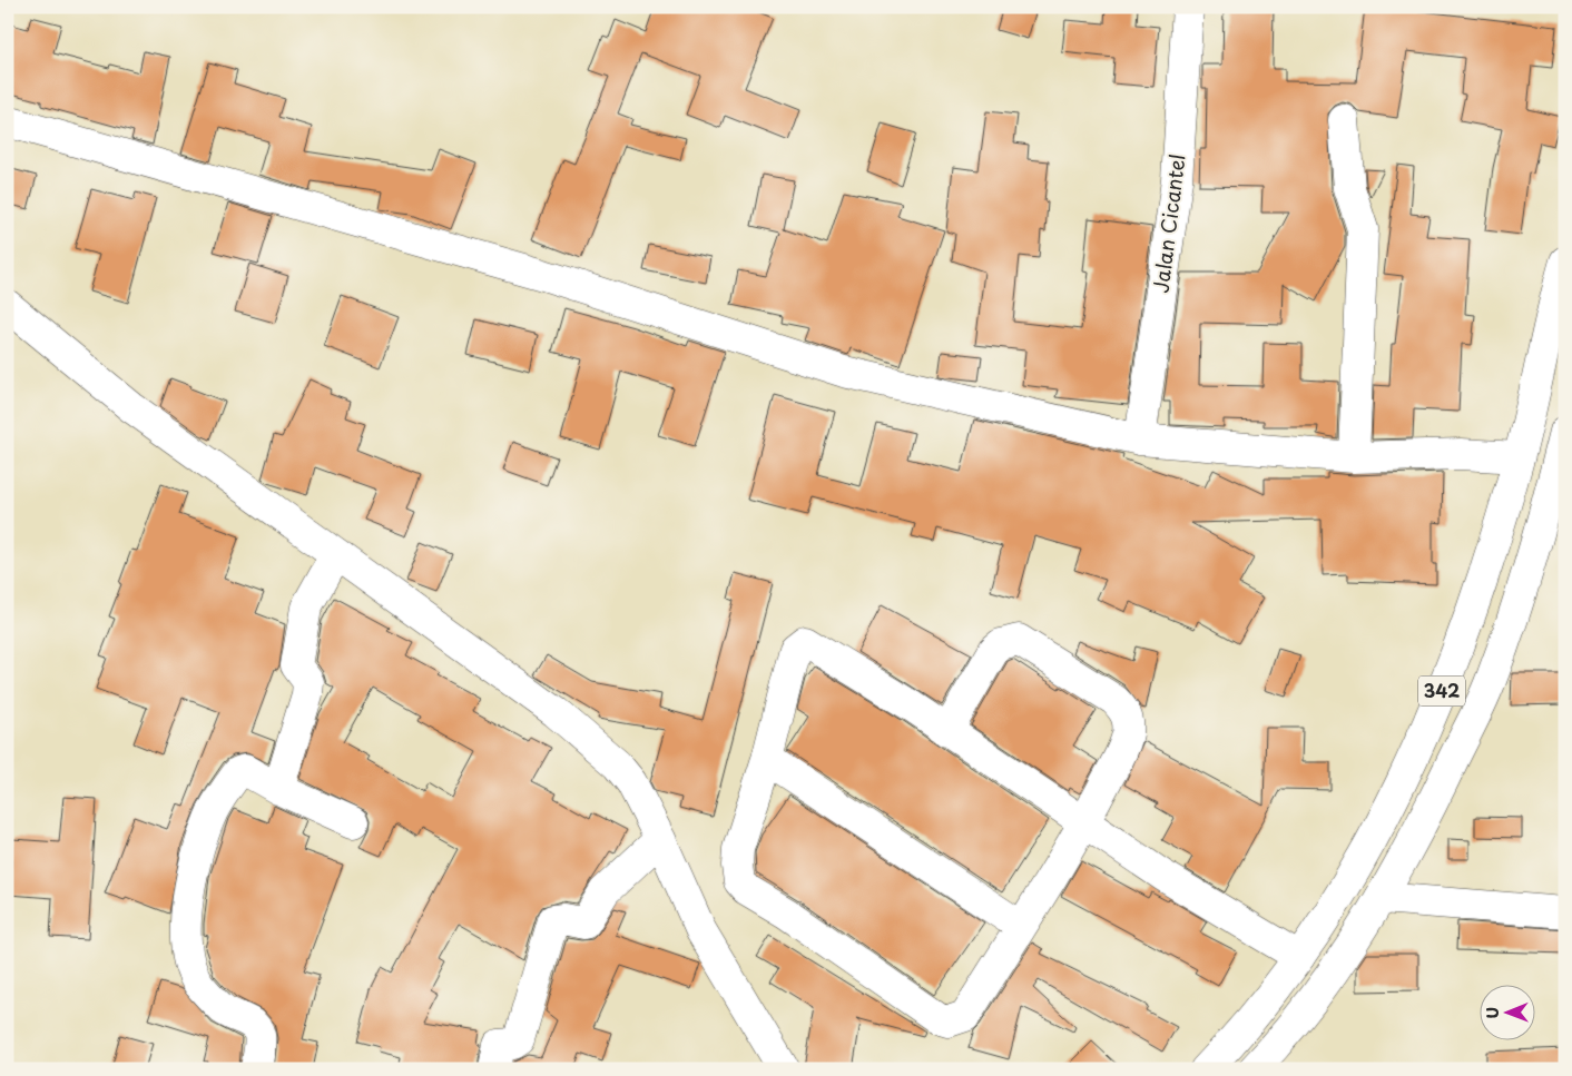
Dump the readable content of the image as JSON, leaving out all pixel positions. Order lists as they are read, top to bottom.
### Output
{
  "streets": {
    "street": ["Jalan Cicantel", "342"]
  },
  "north": "left"
}
